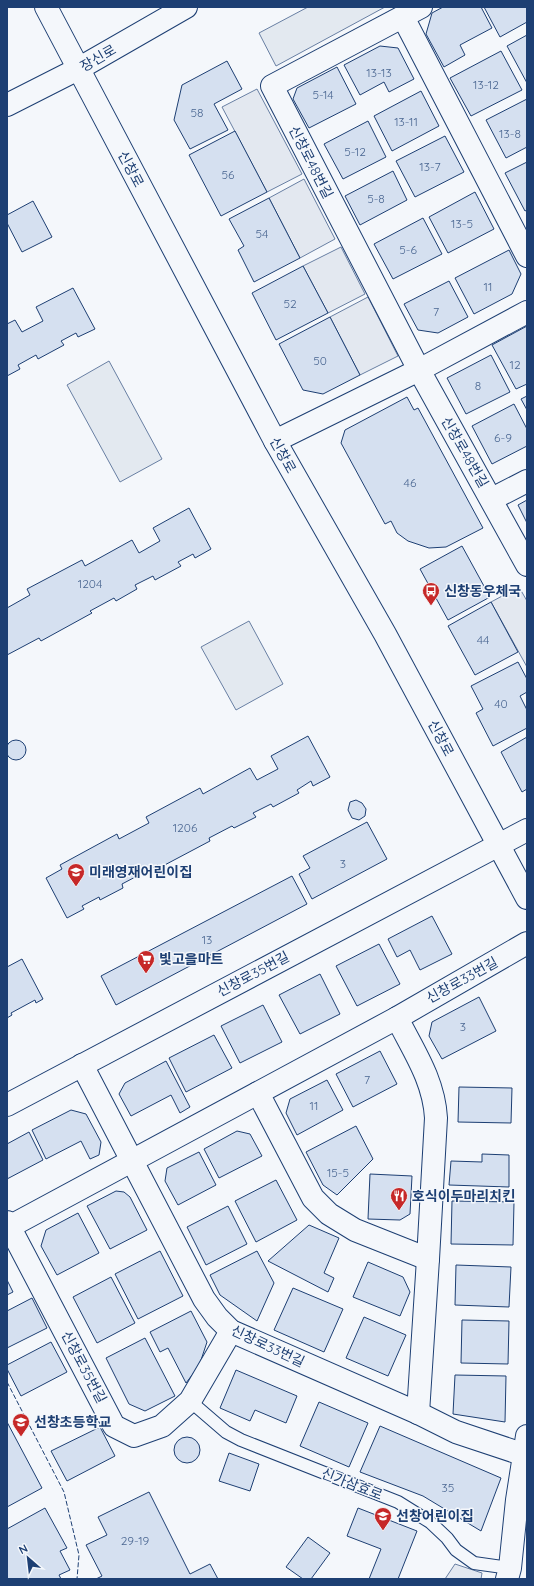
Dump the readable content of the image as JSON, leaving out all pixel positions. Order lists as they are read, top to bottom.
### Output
{
  "streets": {
    "street": [
      "장신로",
      "신창로48번길",
      "신창로",
      "신창로35번길",
      "신창로33번길",
      "신가삼효로"
    ]
  },
  "crossings": [
    ["장신로", "신창로"],
    ["신창로", "신창로35번길"],
    ["신창로35번길", "신창로33번길"],
    ["신창로35번길", "신가삼효로"],
    ["신창로33번길", "신가삼효로"]
  ],
  "places": {
    "bus stop": ["신창동우체국"],
    "school or university": ["미래영재어린이집", "선창초등학교", "선창어린이집"],
    "supermarket": ["빛고을마트"],
    "restaurant": ["호식이두마리치킨"]
  },
  "house_numbers": [
    "13-13",
    "13-12",
    "5-14",
    "58",
    "13-11",
    "13-8",
    "5-12",
    "13-7",
    "56",
    "5-8",
    "13-5",
    "54",
    "5-6",
    "11",
    "52",
    "7",
    "50",
    "12",
    "8",
    "6-9",
    "46",
    "1204",
    "44",
    "40",
    "1206",
    "3",
    "13",
    "3",
    "7",
    "11",
    "15-5",
    "35",
    "29-19"
  ],
  "north": "top left"
}
